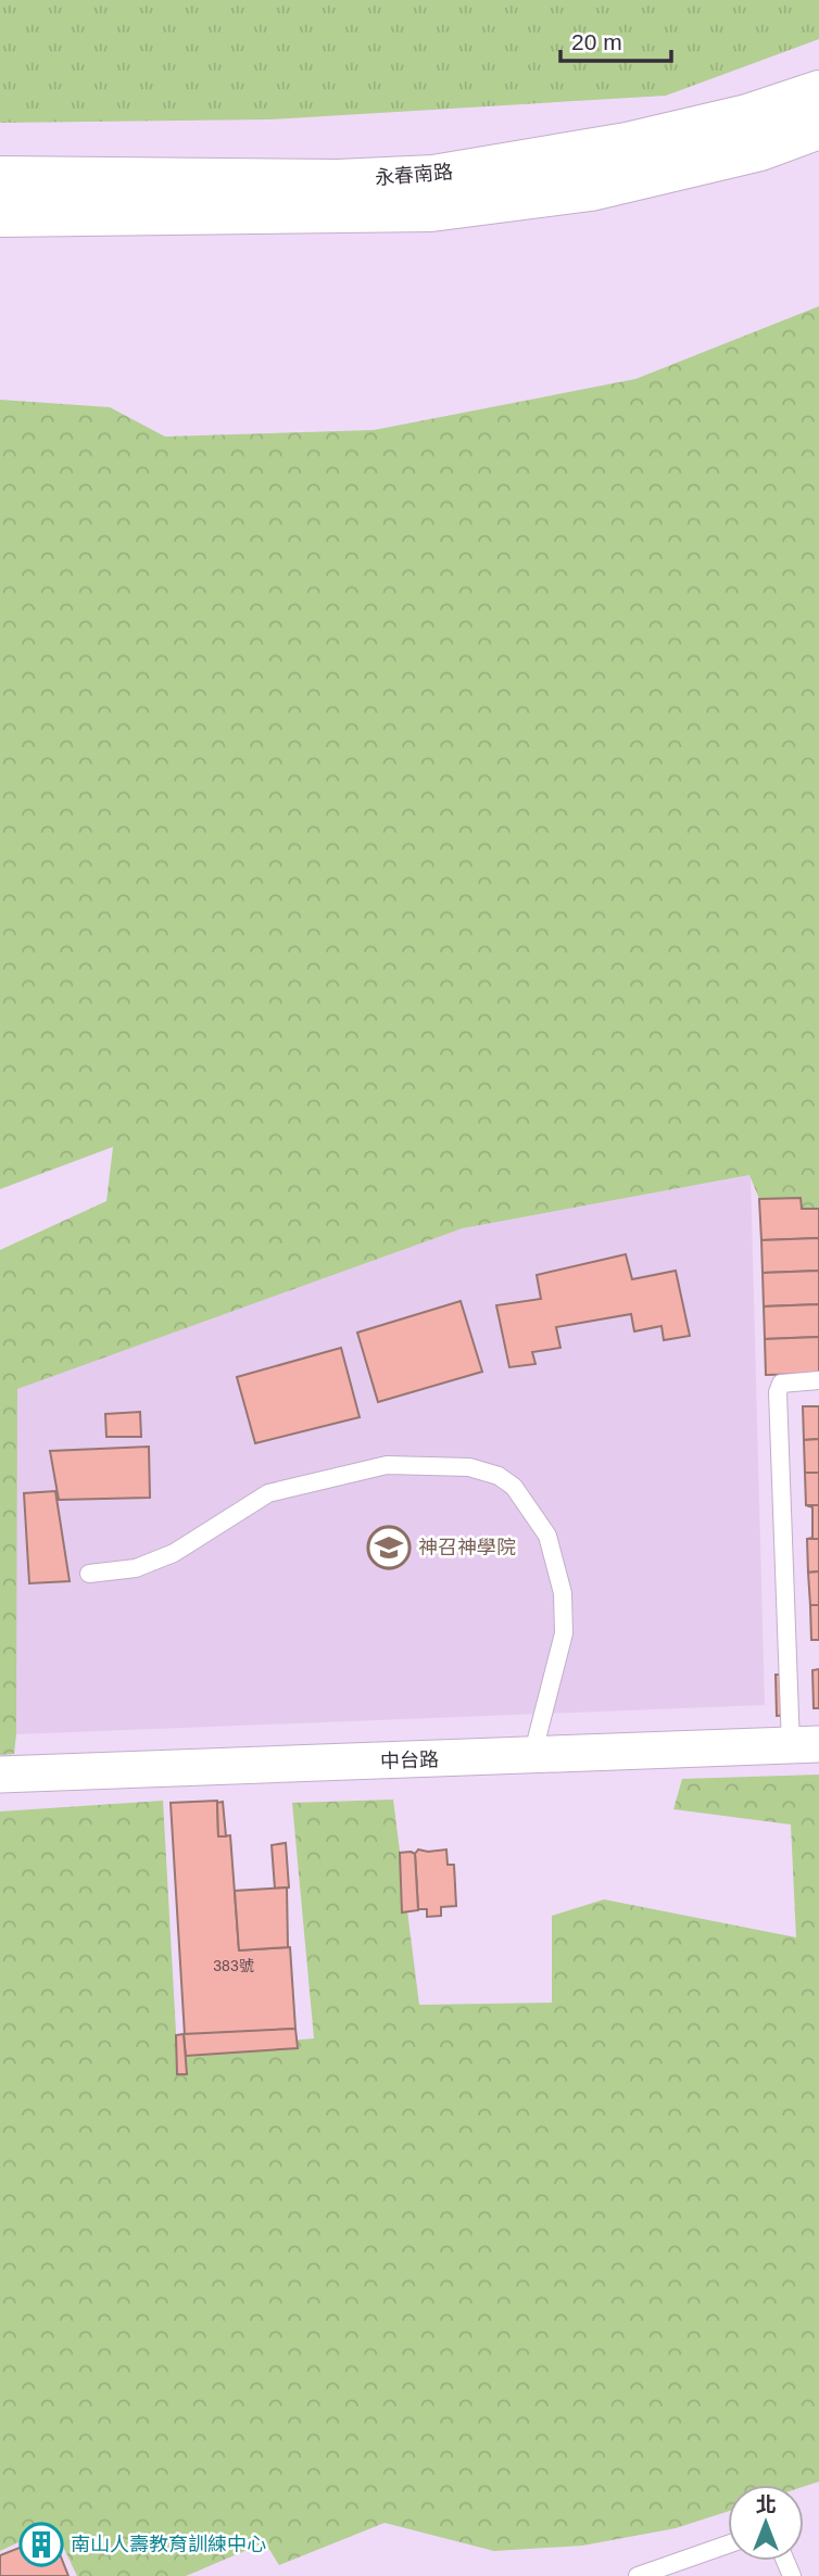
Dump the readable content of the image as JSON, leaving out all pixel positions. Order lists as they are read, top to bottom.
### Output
{
  "streets": {
    "street": ["永春南路", "中台路"]
  },
  "places": {
    "school or university": ["神召神學院"],
    "building": ["南山人壽教育訓練中心"]
  },
  "house_numbers": ["383號"],
  "scale_bar": "20 m",
  "north": "top"
}
